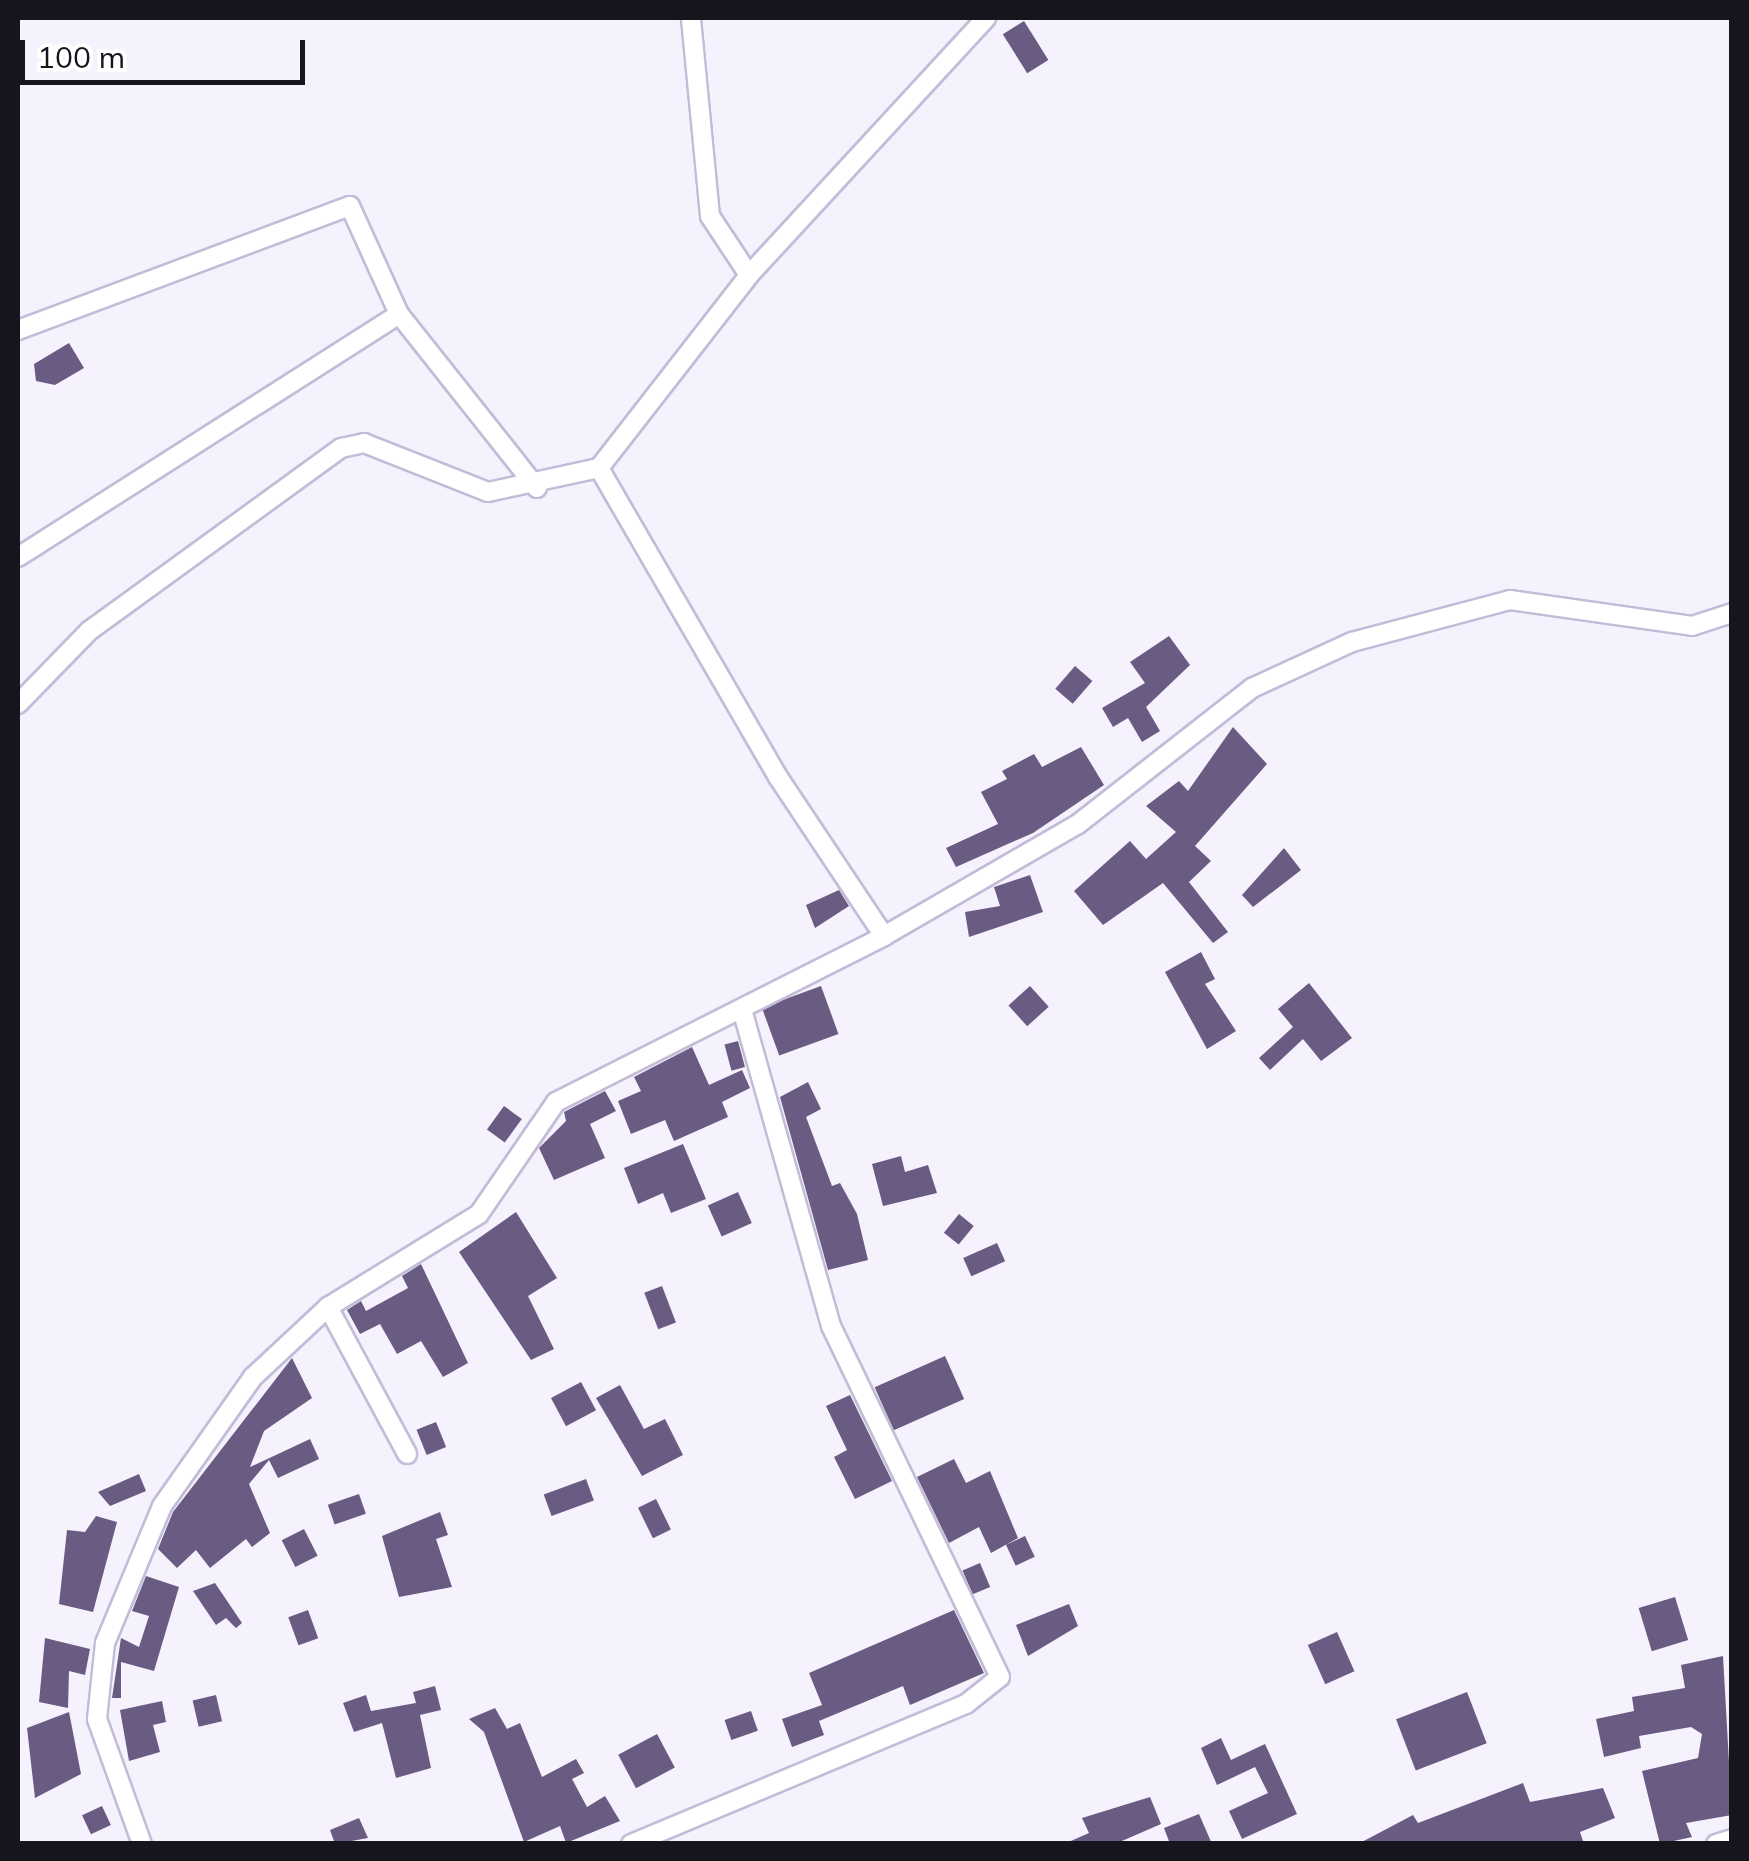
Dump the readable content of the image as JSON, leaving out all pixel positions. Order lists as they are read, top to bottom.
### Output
{
  "scale_bar": "100 m"
}
